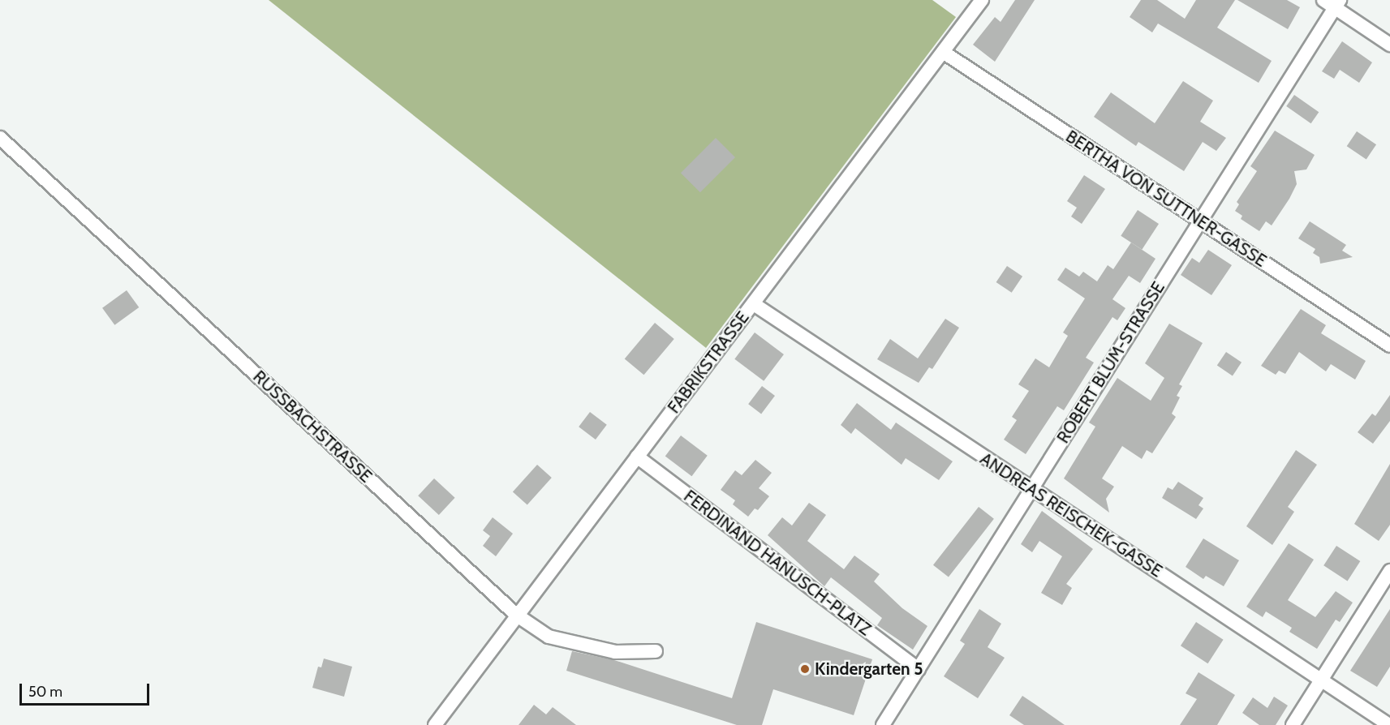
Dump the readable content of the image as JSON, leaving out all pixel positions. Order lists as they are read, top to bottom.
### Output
{
  "streets": {
    "street": [
      "BERTHA VON SUTTNER-GASSE",
      "FABRIKSTRASSE",
      "ROBERT BLUM-STRASSE",
      "RUSSBACHSTRASSE",
      "ANDREAS REISCHEK-GASSE",
      "FERDINAND HANUSCH-PLATZ"
    ]
  },
  "crossings": [
    ["BERTHA VON SUTTNER-GASSE", "FABRIKSTRASSE"],
    ["BERTHA VON SUTTNER-GASSE", "ROBERT BLUM-STRASSE"],
    ["FABRIKSTRASSE", "RUSSBACHSTRASSE"],
    ["FABRIKSTRASSE", "ANDREAS REISCHEK-GASSE"],
    ["FABRIKSTRASSE", "FERDINAND HANUSCH-PLATZ"],
    ["ROBERT BLUM-STRASSE", "ANDREAS REISCHEK-GASSE"],
    ["ROBERT BLUM-STRASSE", "FERDINAND HANUSCH-PLATZ"]
  ],
  "places": ["Kindergarten 5"],
  "scale_bar": "50 m"
}
